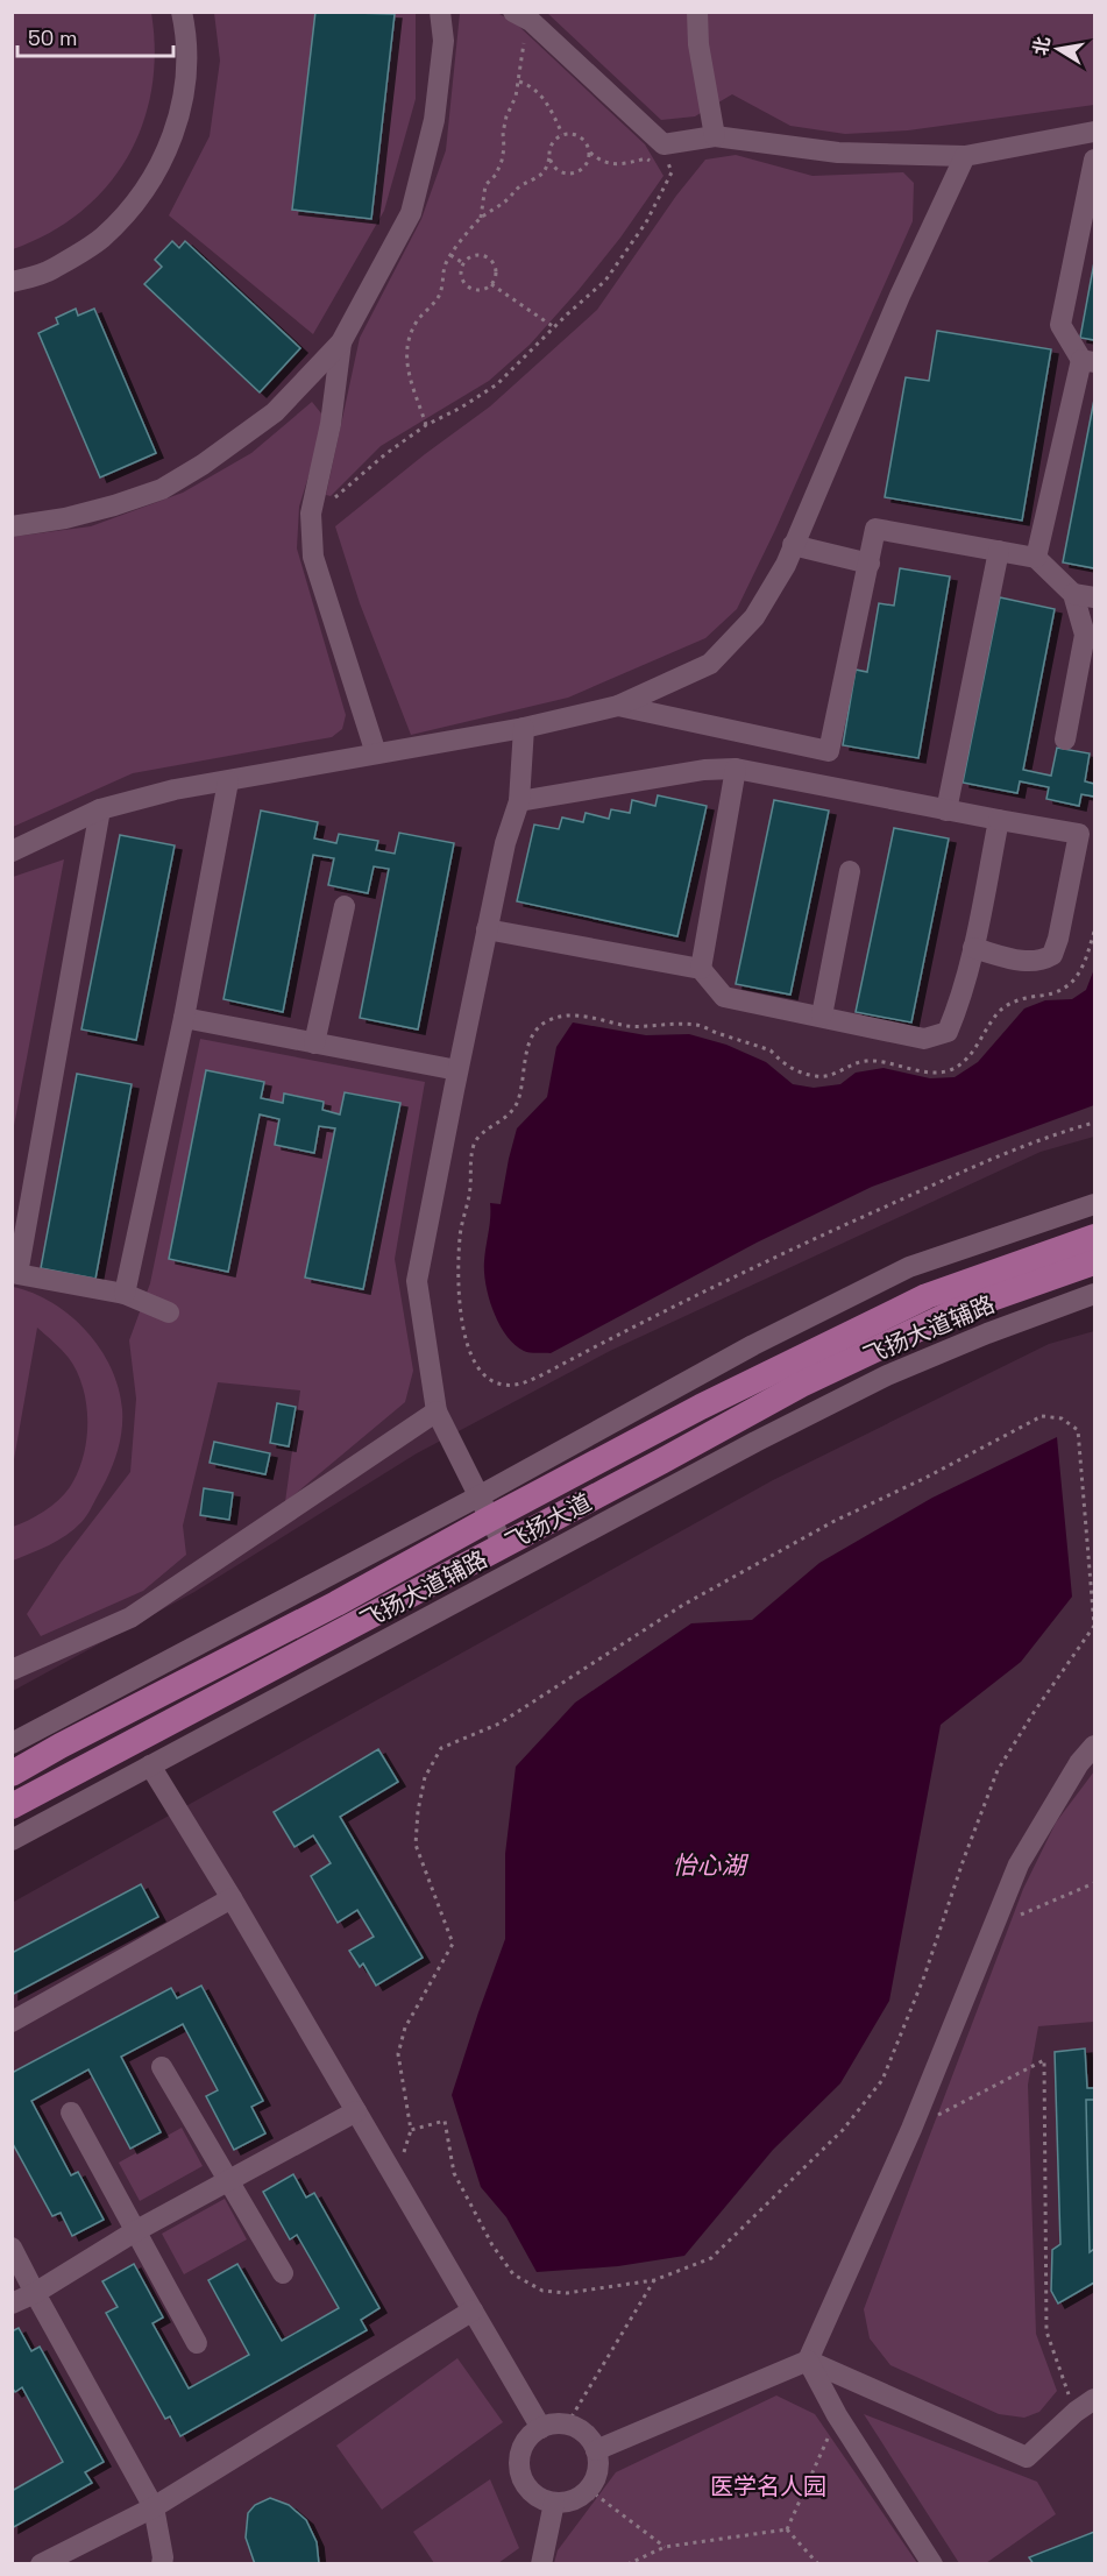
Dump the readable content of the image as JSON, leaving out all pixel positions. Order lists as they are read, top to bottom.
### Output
{
  "streets": {
    "main road": ["飞扬大道"],
    "street": ["飞扬大道辅路"]
  },
  "water": ["怡心湖"],
  "parks": ["医学名人园"],
  "scale_bar": "50 m",
  "north": "left"
}
